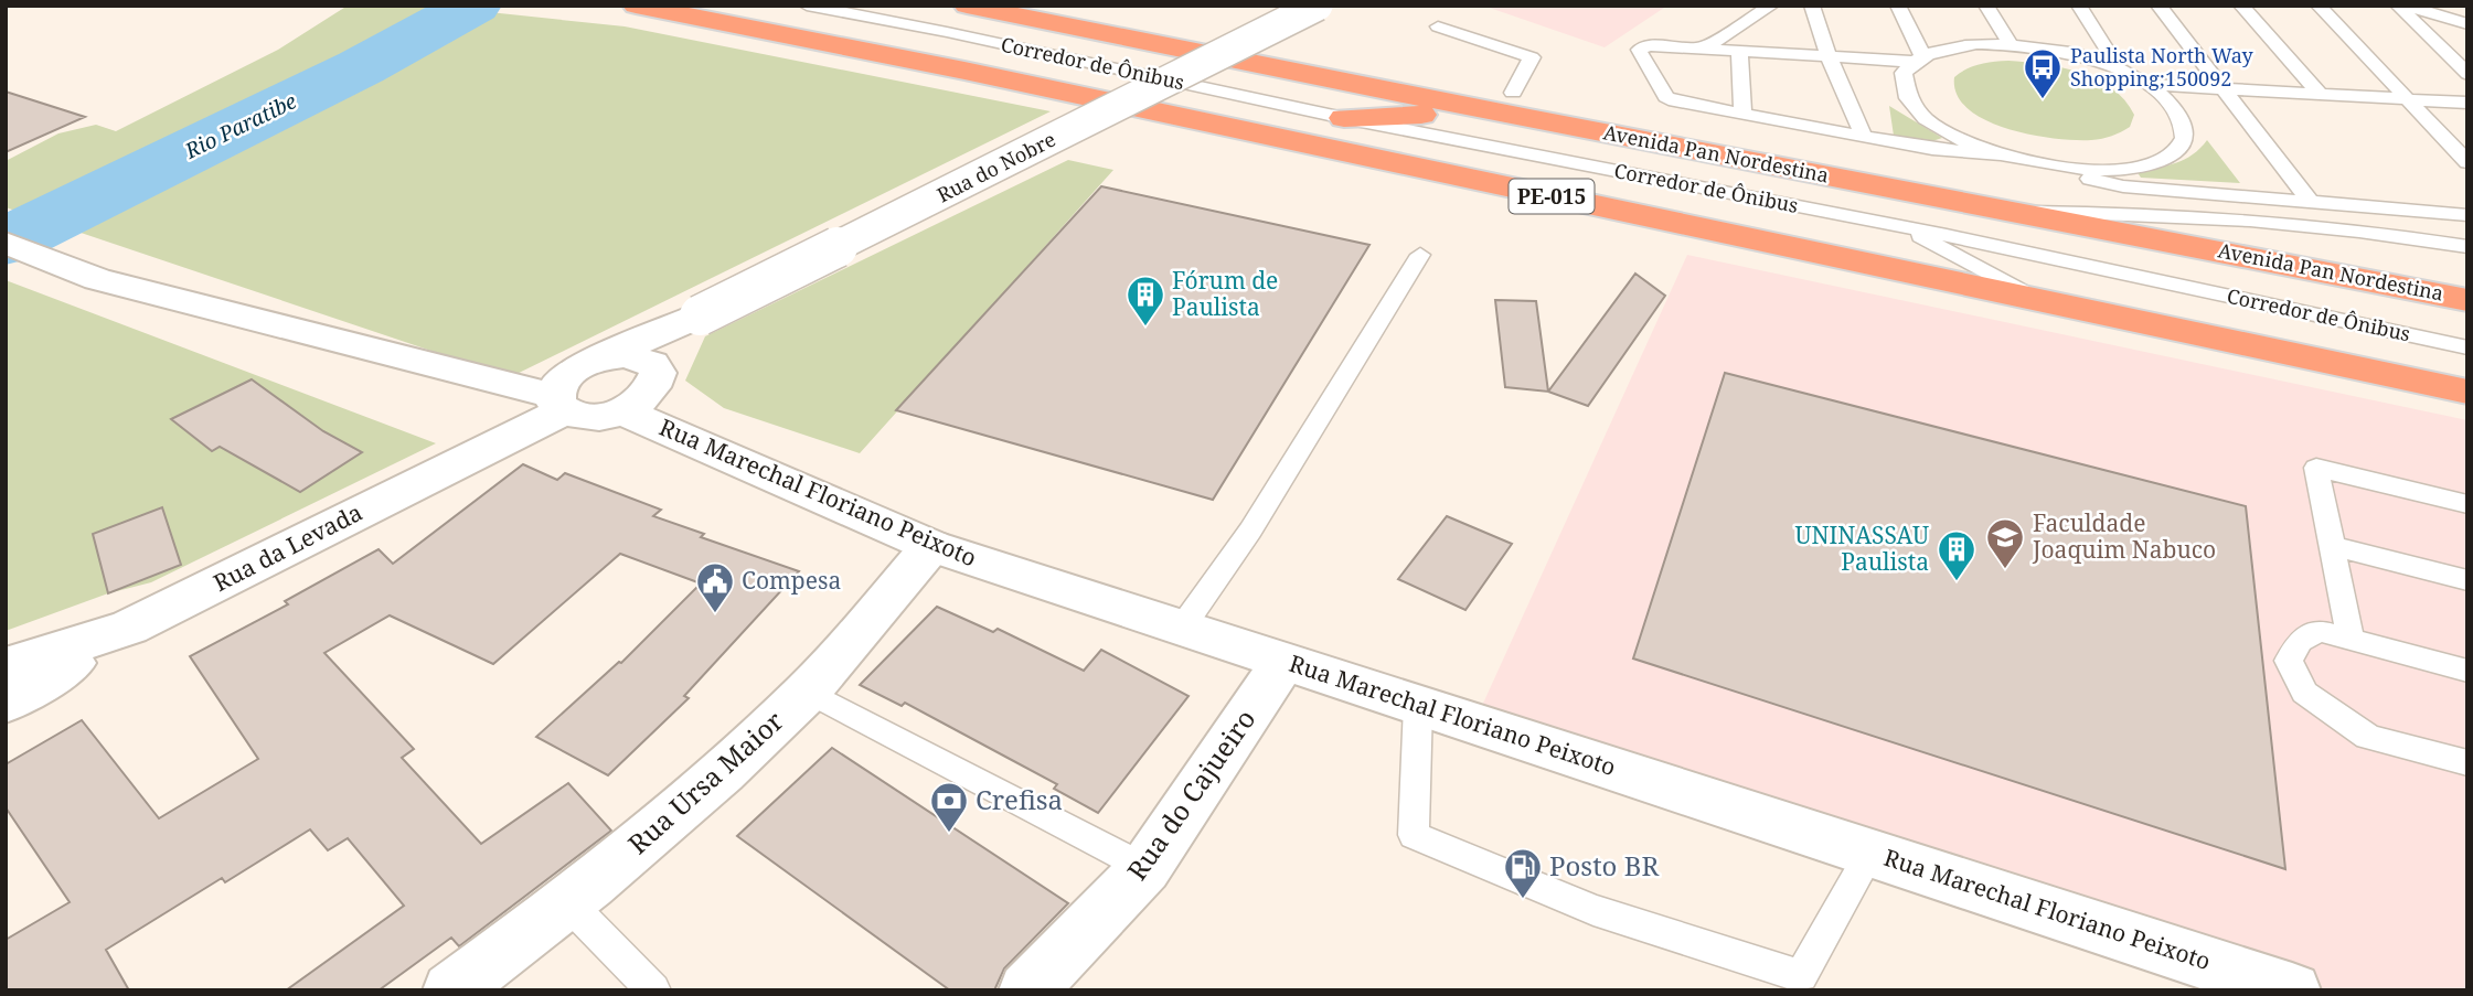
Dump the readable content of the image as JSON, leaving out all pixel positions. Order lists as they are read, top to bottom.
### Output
{
  "streets": {
    "highway": ["Avenida Pan Nordestina", "PE-015"],
    "main road": [
      "Rua do Nobre",
      "Rua Marechal Floriano Peixoto",
      "Rua da Levada",
      "Rua Ursa Maior",
      "Rua do Cajueiro"
    ],
    "lane": ["Corredor de Ônibus"]
  },
  "crossings": [
    ["Rua do Nobre", "Rua da Levada"],
    ["Rua Marechal Floriano Peixoto", "Rua Ursa Maior"],
    ["Rua Marechal Floriano Peixoto", "Rua do Cajueiro"]
  ],
  "water": ["Rio Paratibe"],
  "places": {
    "bus stop": ["Paulista North Way Shopping;150092"],
    "building": ["Fórum de Paulista", "UNINASSAU Paulista"],
    "school or university": ["Faculdade Joaquim Nabuco"],
    "public building": ["Compesa"],
    "bank": ["Crefisa"],
    "fuel station": ["Posto BR"]
  }
}
